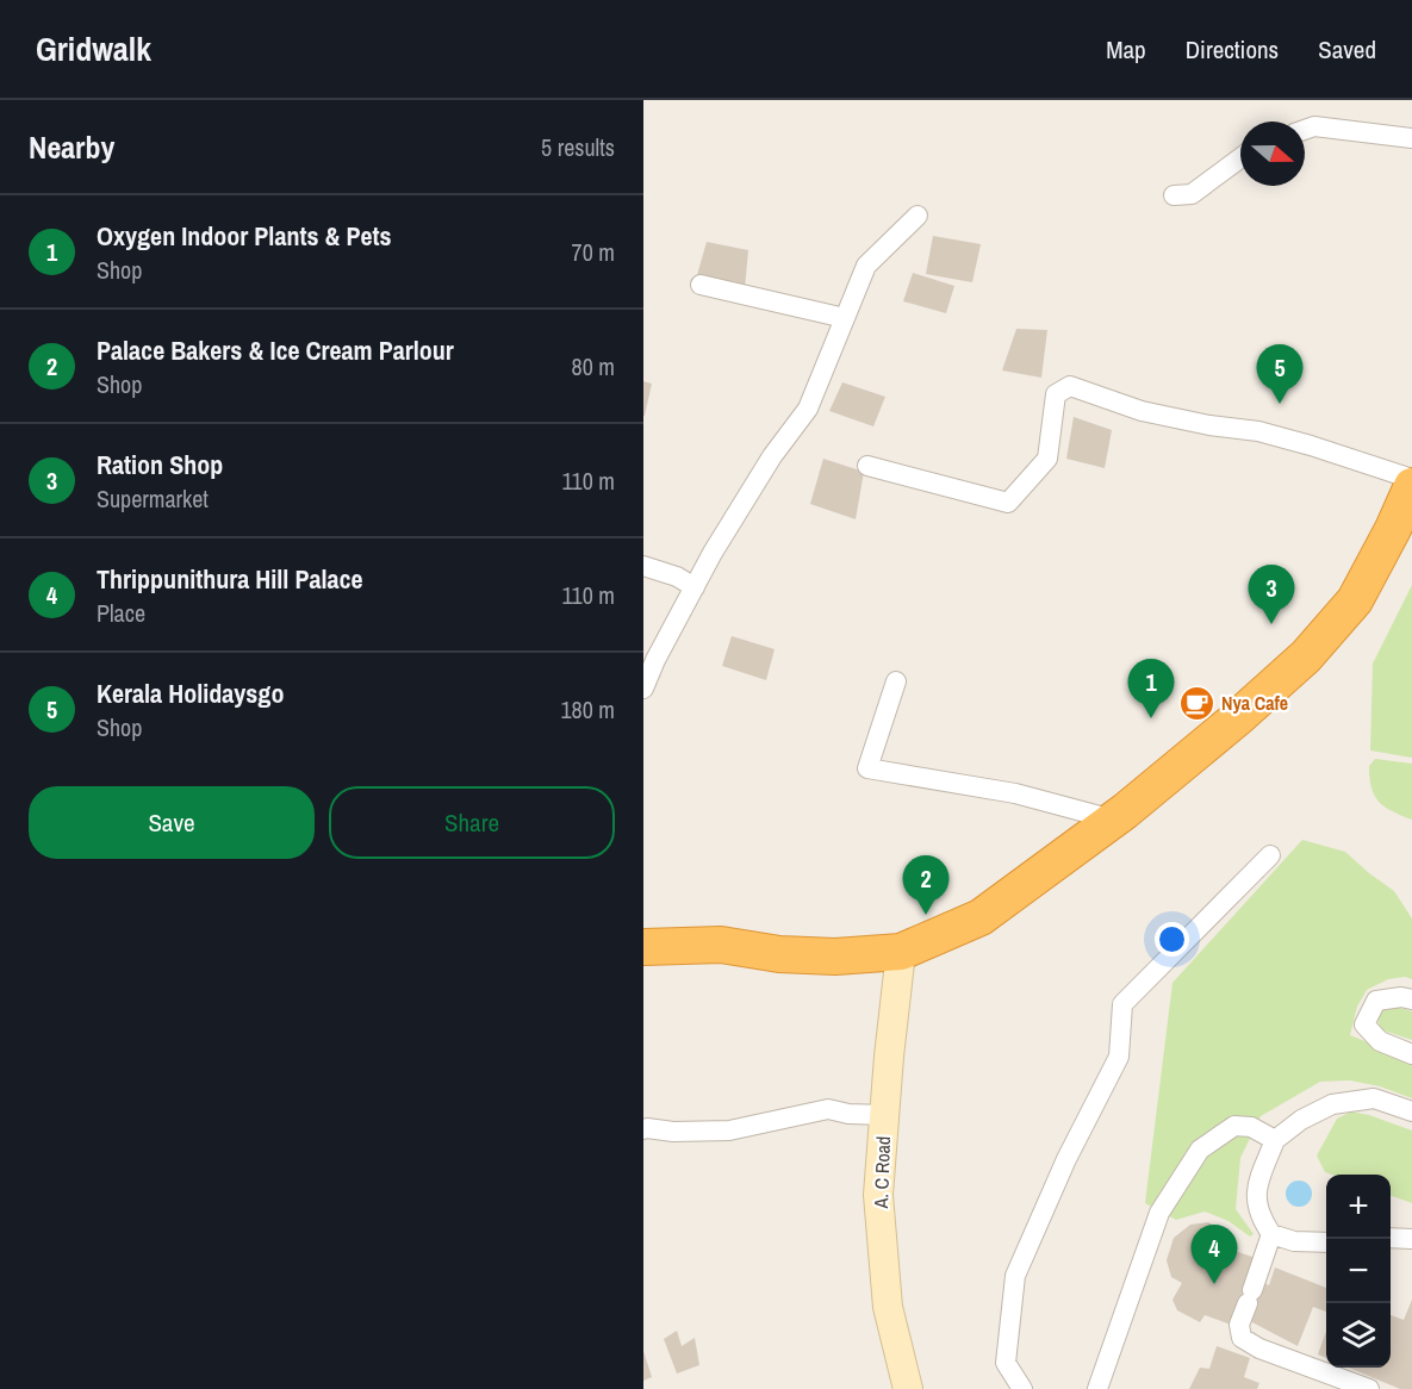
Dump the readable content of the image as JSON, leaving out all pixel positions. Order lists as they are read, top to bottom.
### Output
{
  "streets": {
    "main road": ["A. C Road"]
  },
  "places": {
    "cafe": ["Nya Cafe"]
  },
  "north": "right",
  "page": {
    "header": "Gridwalk",
    "nav": ["Map", "Directions", "Saved"],
    "heading": ["Nearby", "5 results"],
    "list": [
      {
        "mark": "1",
        "name": "Oxygen Indoor Plants & Pets",
        "note": "Shop",
        "value": "70 m"
      },
      {
        "mark": "2",
        "name": "Palace Bakers & Ice Cream Parlour",
        "note": "Shop",
        "value": "80 m"
      },
      {
        "mark": "3",
        "name": "Ration Shop",
        "note": "Supermarket",
        "value": "110 m"
      },
      {
        "mark": "4",
        "name": "Thrippunithura Hill Palace",
        "note": "Place",
        "value": "110 m"
      },
      {
        "mark": "5",
        "name": "Kerala Holidaysgo",
        "note": "Shop",
        "value": "180 m"
      }
    ],
    "pins": [
      "5",
      "3",
      "1",
      "2",
      "4"
    ],
    "buttons": ["Save", "Share"],
    "map_buttons": ["+", "−"]
  }
}
